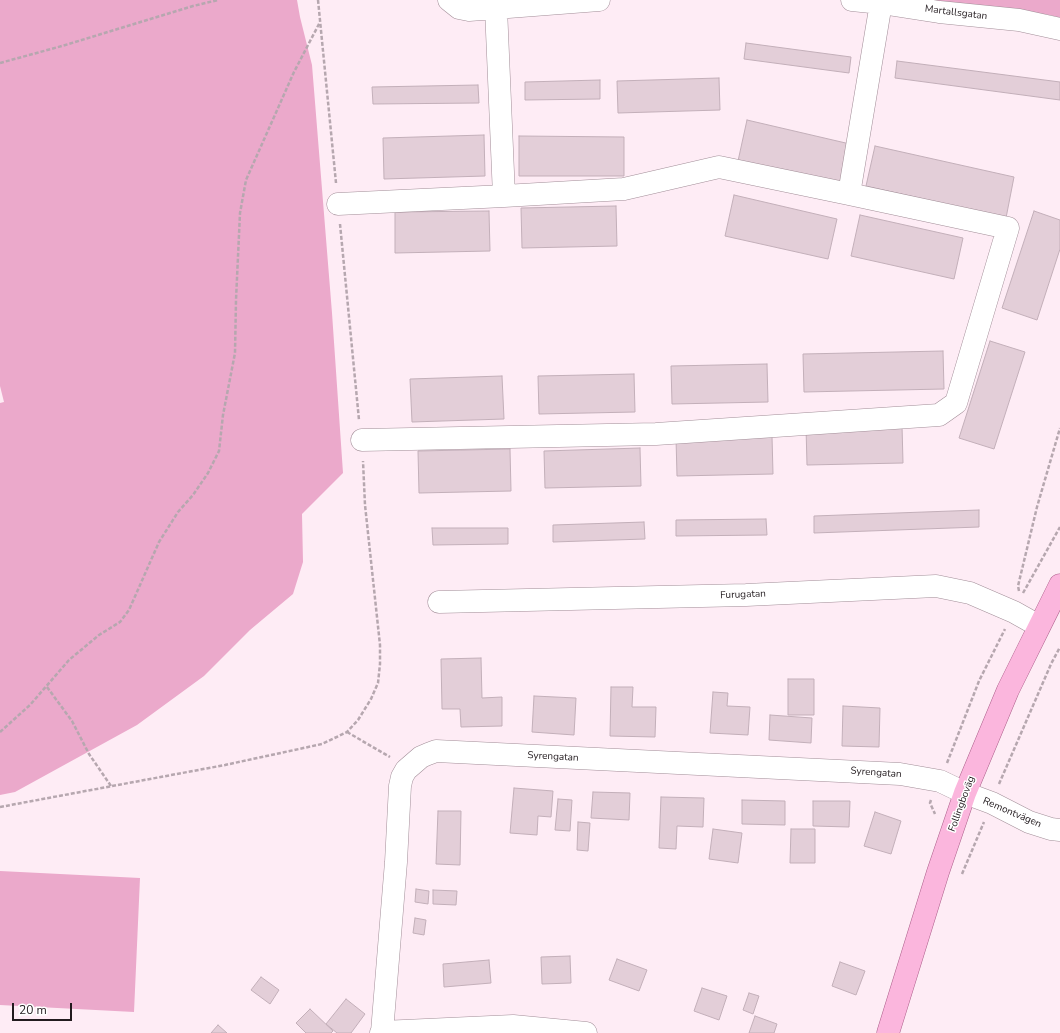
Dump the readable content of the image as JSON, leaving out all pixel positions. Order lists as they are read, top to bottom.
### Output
{
  "streets": {
    "main road": ["Follingboväg"],
    "street": [
      "Martallsgatan",
      "Furugatan",
      "Syrengatan",
      "Remontvägen"
    ]
  },
  "crossings": [
    ["Furugatan", "Follingboväg"],
    ["Syrengatan", "Follingboväg"],
    ["Syrengatan", "Remontvägen"],
    ["Follingboväg", "Remontvägen"]
  ],
  "scale_bar": "20 m"
}
